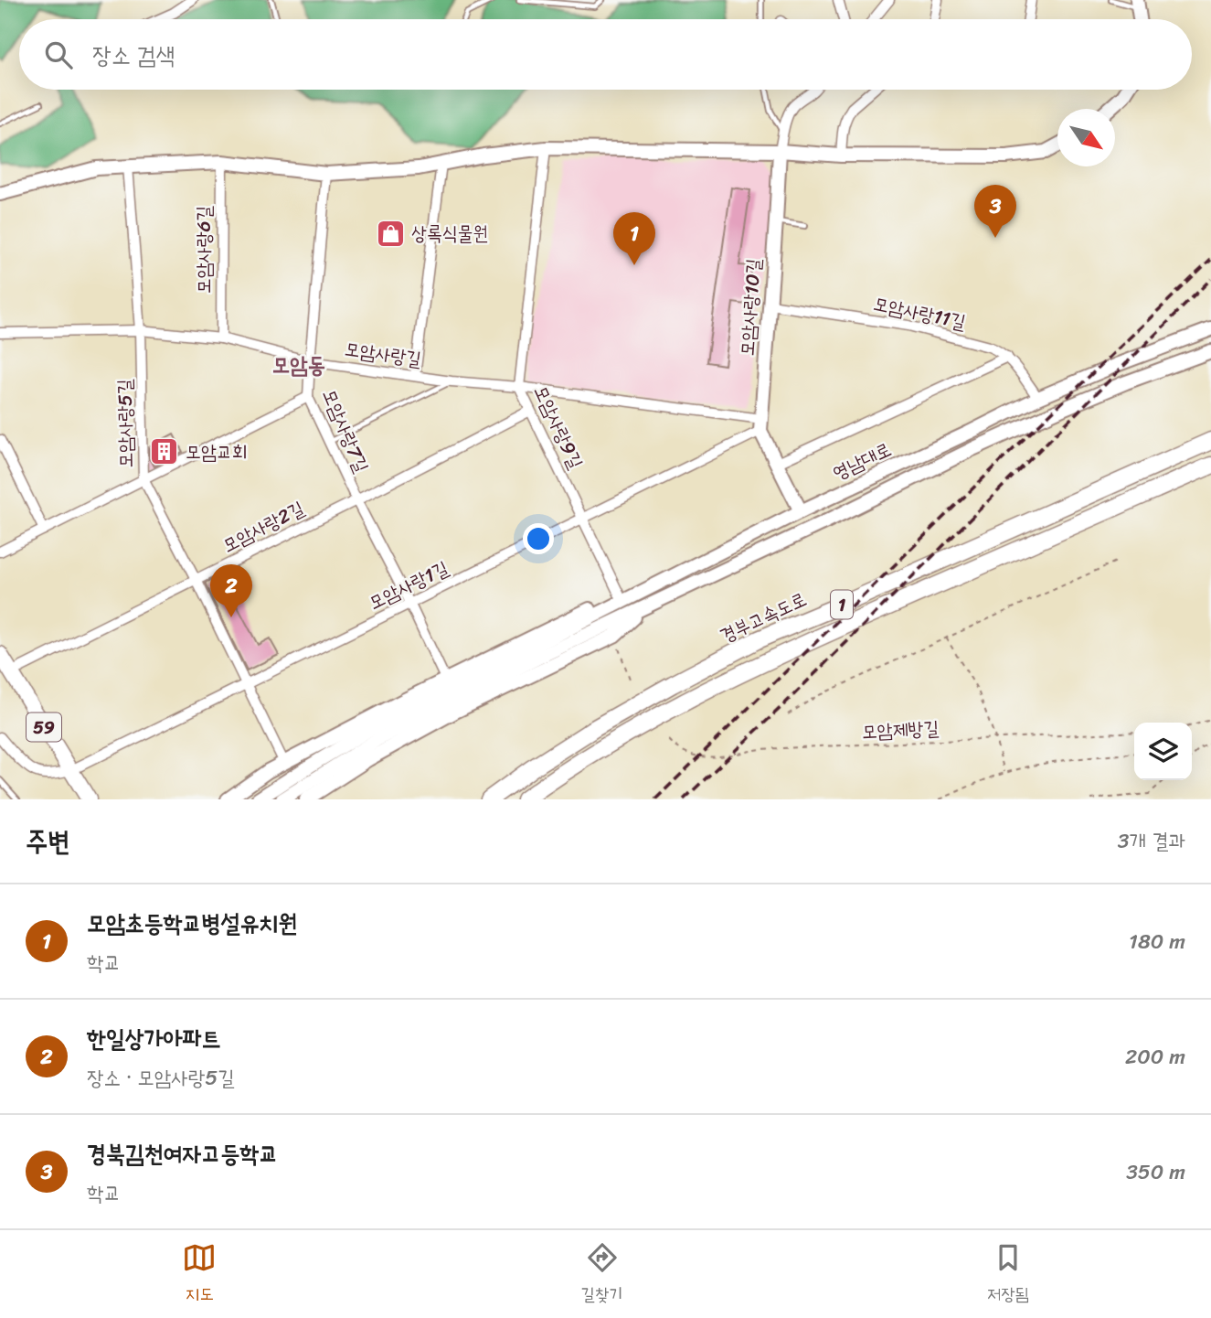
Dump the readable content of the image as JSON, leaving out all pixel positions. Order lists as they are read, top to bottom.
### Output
{
  "streets": {
    "highway": ["1", "경부고속도로"],
    "main road": ["모암사랑10길", "영남대로", "59"],
    "street": [
      "모암사랑6길",
      "모암사랑11길",
      "모암사랑길",
      "모암사랑5길",
      "모암사랑9길",
      "모암사랑7길",
      "모암사랑2길",
      "모암사랑1길"
    ],
    "path": ["모암제방길"]
  },
  "crossings": [
    ["모암사랑6길", "모암사랑길"],
    ["모암사랑10길", "모암사랑11길"],
    ["모암사랑10길", "모암사랑길"],
    ["모암사랑10길", "모암사랑1길"],
    ["모암사랑11길", "영남대로"],
    ["모암사랑길", "모암사랑5길"],
    ["모암사랑길", "모암사랑9길"],
    ["모암사랑길", "모암사랑7길"],
    ["모암사랑길", "모암사랑1길"],
    ["모암사랑5길", "모암사랑2길"],
    ["모암사랑5길", "모암사랑1길"],
    ["모암사랑9길", "모암사랑2길"],
    ["모암사랑9길", "모암사랑1길"],
    ["모암사랑7길", "모암사랑2길"],
    ["모암사랑7길", "모암사랑1길"],
    ["모암사랑2길", "59"],
    ["모암사랑1길", "59"]
  ],
  "districts": ["모암동"],
  "places": {
    "shop": ["상록식물원"],
    "building": ["모암교회"]
  },
  "north": "bottom right",
  "page": {
    "search": "장소 검색",
    "pins": ["3", "1", "2"],
    "heading": ["주변", "3개 결과"],
    "list": [
      {
        "mark": "1",
        "name": "모암초등학교병설유치원",
        "note": "학교",
        "value": "180 m"
      },
      {
        "mark": "2",
        "name": "한일상가아파트",
        "note": "장소 · 모암사랑5길",
        "value": "200 m"
      },
      {
        "mark": "3",
        "name": "경북김천여자고등학교",
        "note": "학교",
        "value": "350 m"
      }
    ],
    "nav": ["지도", "길찾기", "저장됨"]
  }
}
